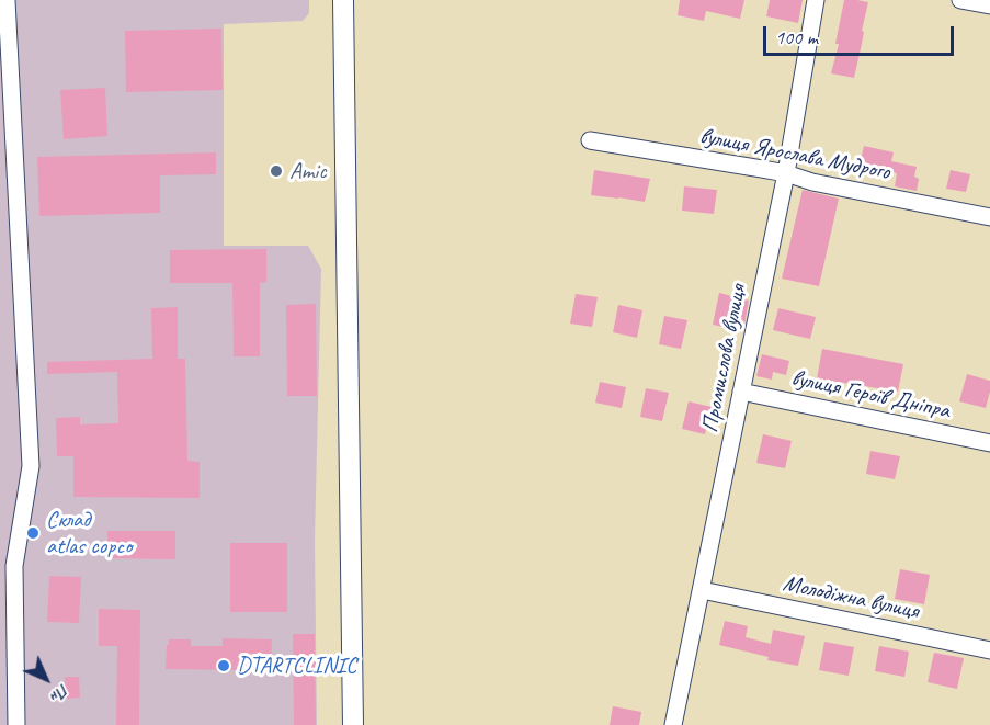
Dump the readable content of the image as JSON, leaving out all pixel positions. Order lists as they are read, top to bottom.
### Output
{
  "streets": {
    "street": [
      "вулиця Ярослава Мудрого",
      "Промислова вулиця",
      "вулиця Героїв Дніпра",
      "Молодіжна вулиця"
    ]
  },
  "crossings": [
    ["вулиця Ярослава Мудрого", "Промислова вулиця"],
    ["Промислова вулиця", "вулиця Героїв Дніпра"],
    ["Промислова вулиця", "Молодіжна вулиця"]
  ],
  "places": ["Amic", "Склад atlas copco", "DTARTCLINIC"],
  "scale_bar": "100 m",
  "north": "bottom right"
}
